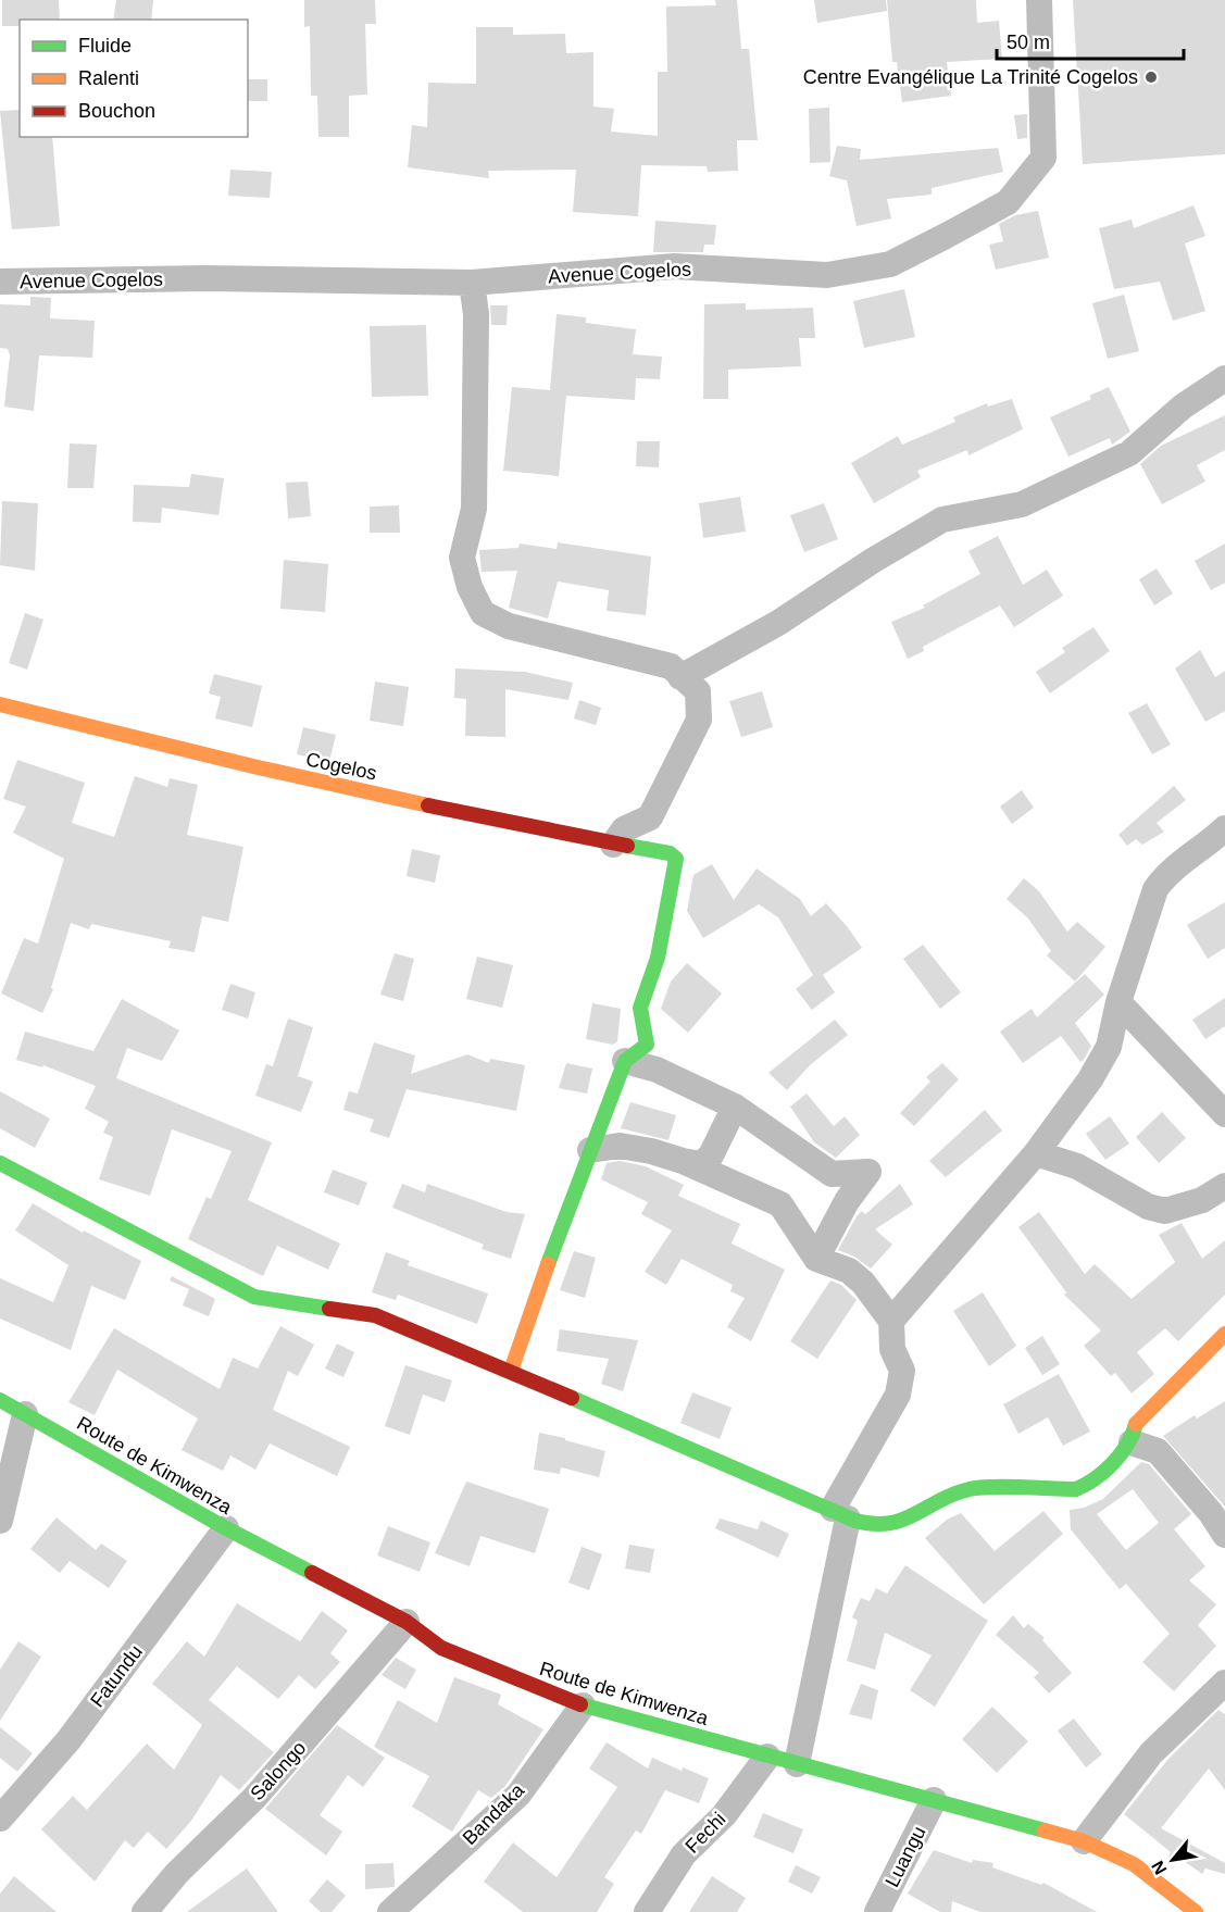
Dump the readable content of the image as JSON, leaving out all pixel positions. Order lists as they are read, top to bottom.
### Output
{
  "streets": {
    "street": [
      "Avenue Cogelos",
      "Cogelos",
      "Route de Kimwenza",
      "Fatundu",
      "Salongo",
      "Bandaka",
      "Fechi",
      "Luangu"
    ]
  },
  "crossings": [
    ["Route de Kimwenza", "Fatundu"],
    ["Route de Kimwenza", "Salongo"],
    ["Route de Kimwenza", "Bandaka"],
    ["Route de Kimwenza", "Fechi"],
    ["Route de Kimwenza", "Luangu"]
  ],
  "places": ["Centre Evangélique La Trinité Cogelos"],
  "legend": ["Fluide", "Ralenti", "Bouchon"],
  "scale_bar": "50 m",
  "north": "bottom left"
}
